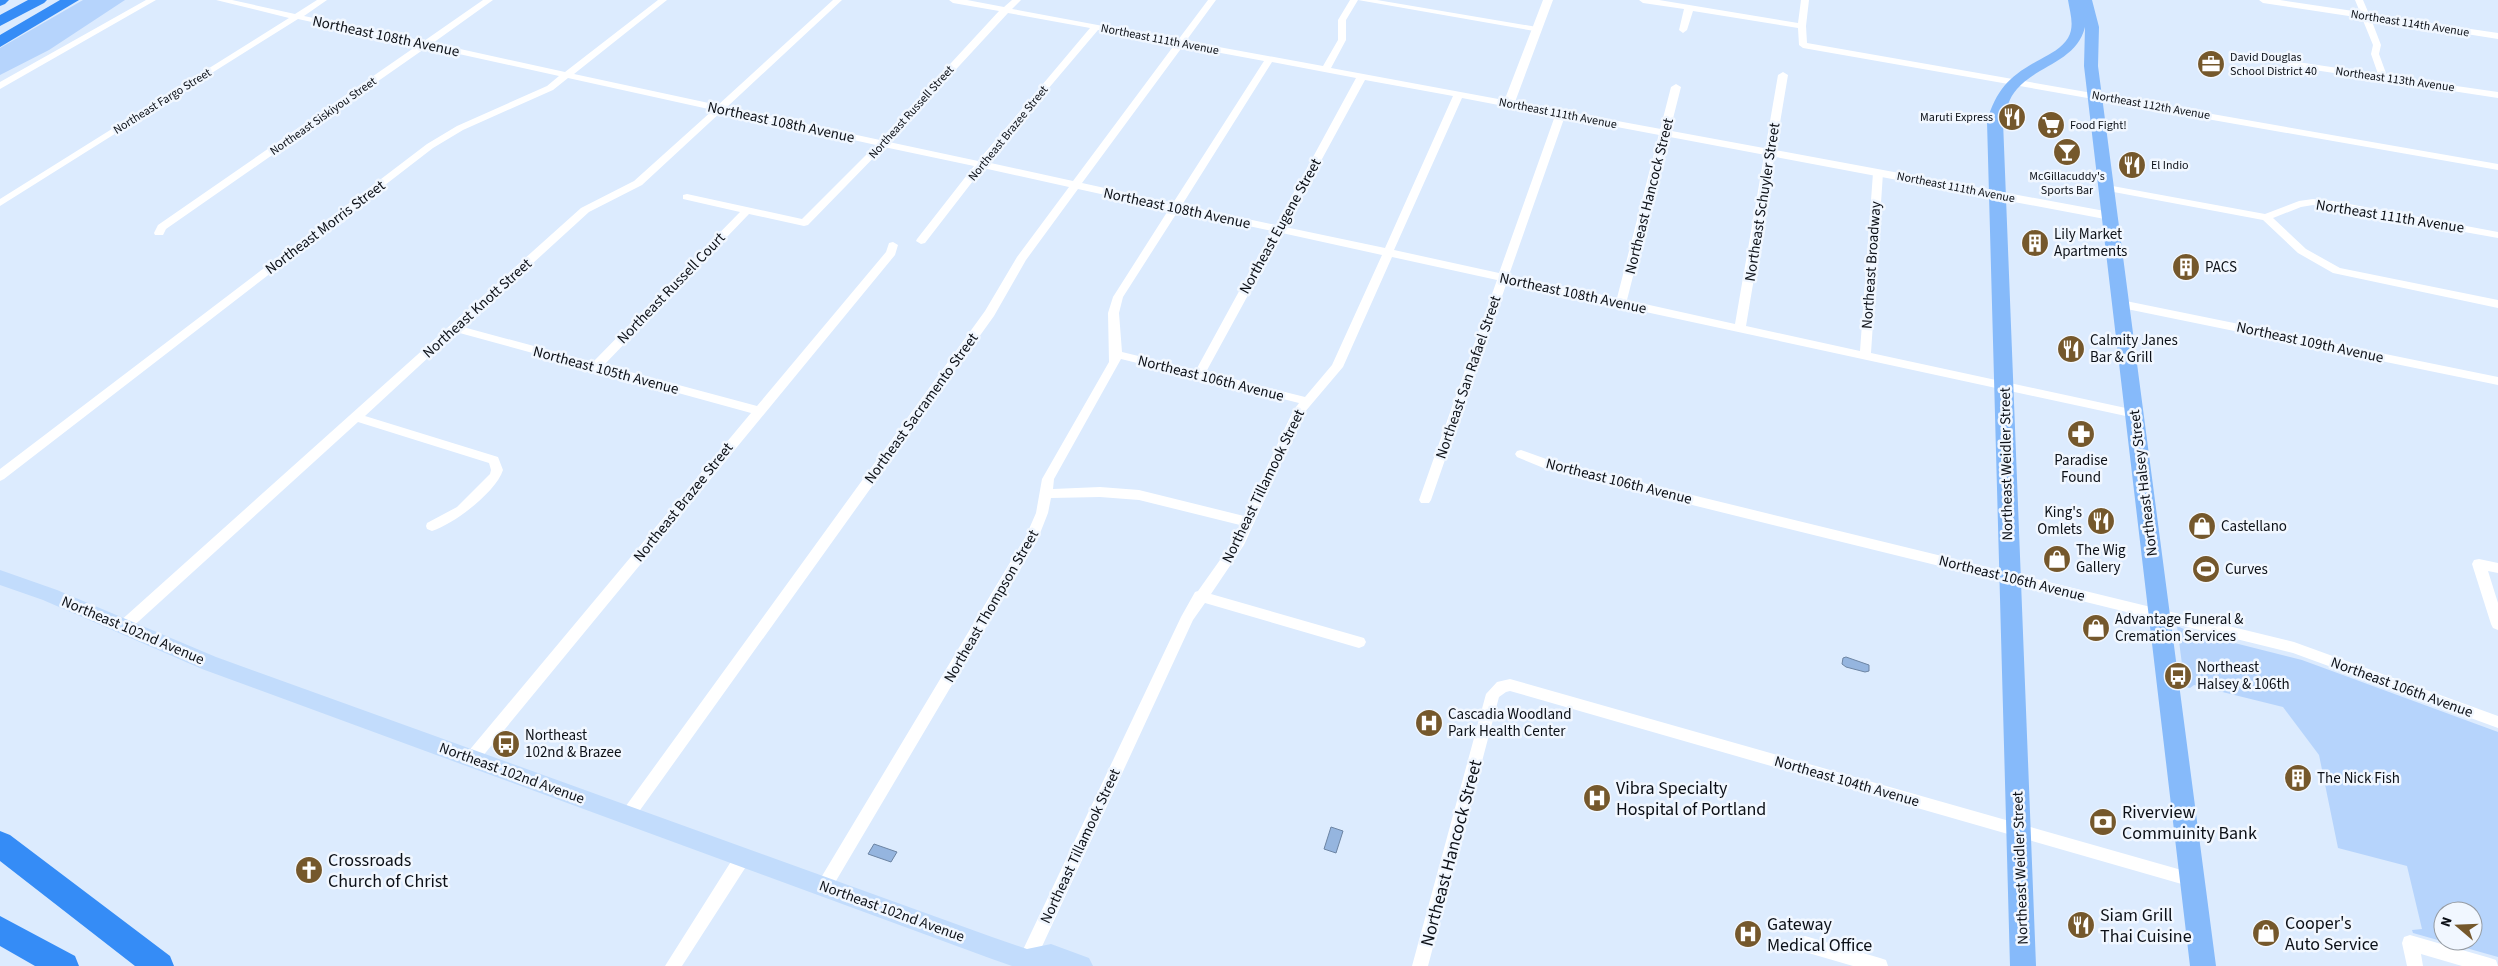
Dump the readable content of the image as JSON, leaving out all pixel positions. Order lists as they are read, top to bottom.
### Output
{
  "streets": {
    "main road": ["Northeast Weidler Street", "Northeast Halsey Street", "Northeast 102nd Avenue"],
    "street": [
      "Northeast 114th Avenue",
      "Northeast 108th Avenue",
      "Northeast 111th Avenue",
      "Northeast 113th Avenue",
      "Northeast Fargo Street",
      "Northeast 112th Avenue",
      "Northeast Russell Street",
      "Northeast Siskiyou Street",
      "Northeast Brazee Street",
      "Northeast Hancock Street",
      "Northeast Schuyler Street",
      "Northeast Eugene Street",
      "Northeast Morris Street",
      "Northeast Broadway",
      "Northeast Russell Court",
      "Northeast Knott Street",
      "Northeast 109th Avenue",
      "Northeast 105th Avenue",
      "Northeast San Rafael Street",
      "Northeast 106th Avenue",
      "Northeast Sacramento Street",
      "Northeast Tillamook Street",
      "Northeast Thompson Street",
      "Northeast 104th Avenue"
    ]
  },
  "crossings": [
    ["Northeast 108th Avenue", "Northeast Fargo Street"],
    ["Northeast 108th Avenue", "Northeast Russell Street"],
    ["Northeast 108th Avenue", "Northeast Siskiyou Street"],
    ["Northeast 108th Avenue", "Northeast Brazee Street"],
    ["Northeast 108th Avenue", "Northeast Hancock Street"],
    ["Northeast 108th Avenue", "Northeast Schuyler Street"],
    ["Northeast 108th Avenue", "Northeast Eugene Street"],
    ["Northeast 108th Avenue", "Northeast Morris Street"],
    ["Northeast 108th Avenue", "Northeast Broadway"],
    ["Northeast 108th Avenue", "Northeast Knott Street"],
    ["Northeast 108th Avenue", "Northeast San Rafael Street"],
    ["Northeast 108th Avenue", "Northeast Sacramento Street"],
    ["Northeast 108th Avenue", "Northeast Weidler Street"],
    ["Northeast 108th Avenue", "Northeast Halsey Street"],
    ["Northeast 108th Avenue", "Northeast Tillamook Street"],
    ["Northeast 108th Avenue", "Northeast Thompson Street"],
    ["Northeast 111th Avenue", "Northeast Russell Street"],
    ["Northeast 111th Avenue", "Northeast Brazee Street"],
    ["Northeast 111th Avenue", "Northeast Hancock Street"],
    ["Northeast 111th Avenue", "Northeast Schuyler Street"],
    ["Northeast 111th Avenue", "Northeast Eugene Street"],
    ["Northeast 111th Avenue", "Northeast Broadway"],
    ["Northeast 111th Avenue", "Northeast San Rafael Street"],
    ["Northeast 111th Avenue", "Northeast Sacramento Street"],
    ["Northeast 111th Avenue", "Northeast Weidler Street"],
    ["Northeast 111th Avenue", "Northeast Halsey Street"],
    ["Northeast 111th Avenue", "Northeast Tillamook Street"],
    ["Northeast 111th Avenue", "Northeast Thompson Street"],
    ["Northeast 112th Avenue", "Northeast Weidler Street"],
    ["Northeast 112th Avenue", "Northeast Halsey Street"],
    ["Northeast Russell Street", "Northeast Russell Court"],
    ["Northeast Brazee Street", "Northeast 105th Avenue"],
    ["Northeast Brazee Street", "Northeast 102nd Avenue"],
    ["Northeast Hancock Street", "Northeast 104th Avenue"],
    ["Northeast Eugene Street", "Northeast 106th Avenue"],
    ["Northeast Russell Court", "Northeast 105th Avenue"],
    ["Northeast Knott Street", "Northeast 105th Avenue"],
    ["Northeast Knott Street", "Northeast 102nd Avenue"],
    ["Northeast 109th Avenue", "Northeast Halsey Street"],
    ["Northeast 106th Avenue", "Northeast Weidler Street"],
    ["Northeast 106th Avenue", "Northeast Halsey Street"],
    ["Northeast 106th Avenue", "Northeast Tillamook Street"],
    ["Northeast 106th Avenue", "Northeast Thompson Street"],
    ["Northeast Sacramento Street", "Northeast 102nd Avenue"],
    ["Northeast Weidler Street", "Northeast 104th Avenue"],
    ["Northeast Halsey Street", "Northeast 104th Avenue"],
    ["Northeast Tillamook Street", "Northeast 102nd Avenue"],
    ["Northeast Thompson Street", "Northeast 102nd Avenue"]
  ],
  "places": {
    "office": ["David Douglas School District 40"],
    "restaurant": [
      "Maruti Express",
      "El Indio",
      "Calmity Janes Bar & Grill",
      "King's Omlets",
      "Siam Grill Thai Cuisine"
    ],
    "supermarket": ["Food Fight!"],
    "bar": ["McGillacuddy's Sports Bar"],
    "building": ["Lily Market Apartments", "PACS", "The Nick Fish"],
    "pharmacy": ["Paradise Found"],
    "shop": [
      "Castellano",
      "The Wig Gallery",
      "Advantage Funeral & Cremation Services",
      "Cooper's Auto Service"
    ],
    "sports": ["Curves"],
    "bus stop": ["Northeast Halsey & 106th", "Northeast 102nd & Brazee"],
    "hospital": ["Cascadia Woodland Park Health Center", "Vibra Specialty Hospital of Portland", "Gateway Medical Office"],
    "bank": ["Riverview Commuinity Bank"],
    "church": ["Crossroads Church of Christ"]
  },
  "north": "left"
}
